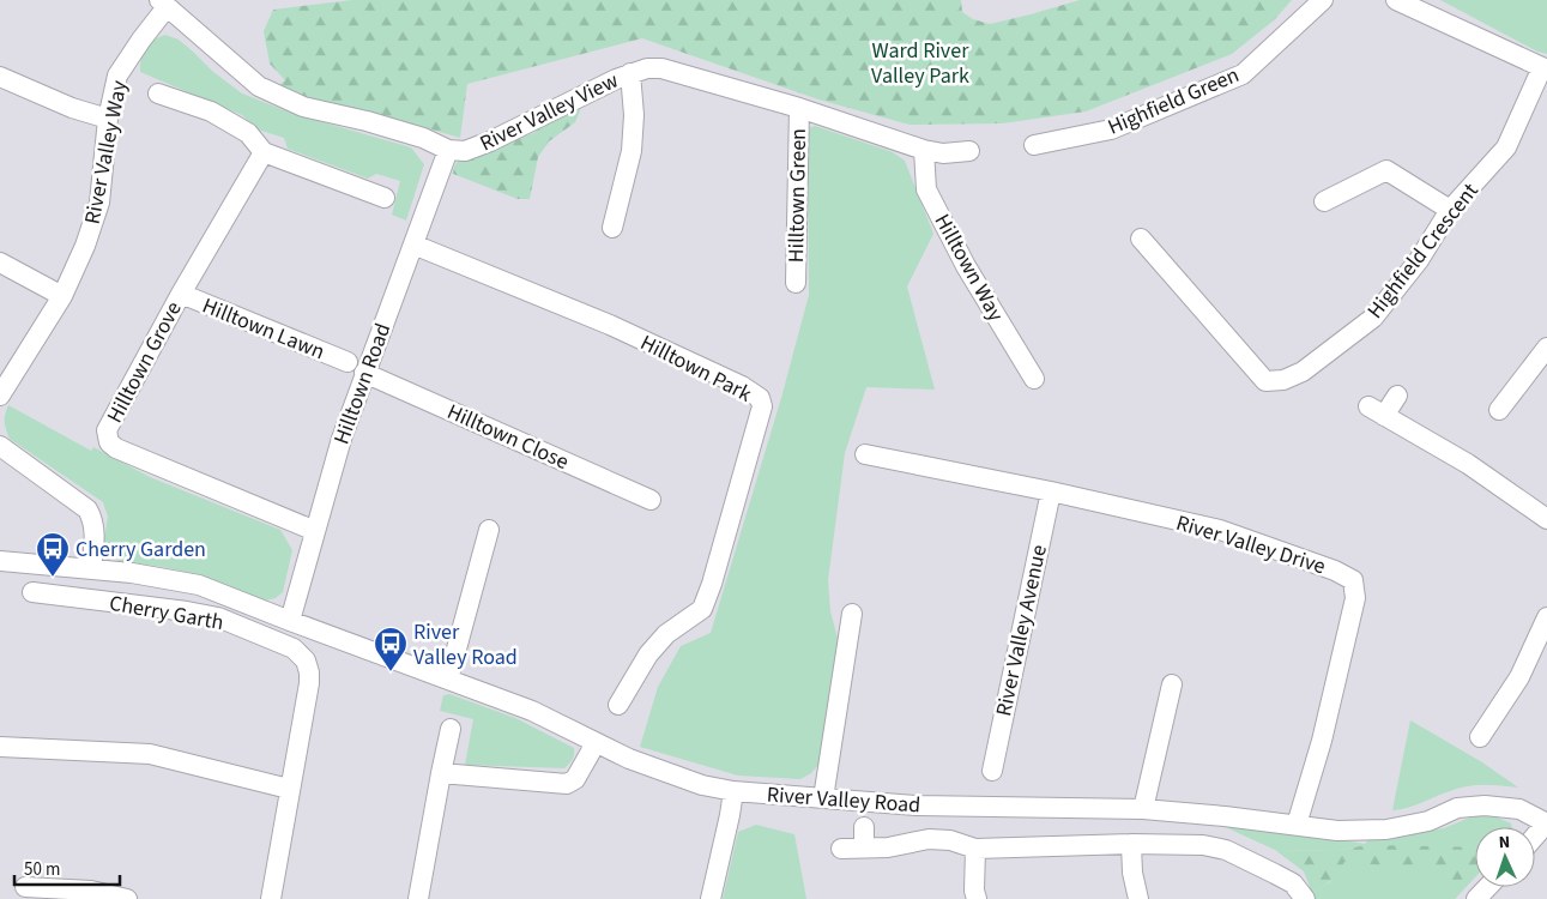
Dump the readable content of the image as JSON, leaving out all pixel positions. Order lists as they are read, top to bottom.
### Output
{
  "streets": {
    "street": [
      "Highfield Green",
      "River Valley View",
      "River Valley Way",
      "Hilltown Green",
      "Highfield Crescent",
      "Hilltown Way",
      "Hilltown Lawn",
      "Hilltown Grove",
      "Hilltown Park",
      "Hilltown Road",
      "Hilltown Close",
      "River Valley Drive",
      "Cherry Garth",
      "River Valley Avenue",
      "River Valley Road"
    ]
  },
  "crossings": [
    ["River Valley View", "Hilltown Green"],
    ["River Valley View", "Hilltown Way"],
    ["River Valley View", "Hilltown Road"],
    ["Hilltown Lawn", "Hilltown Grove"],
    ["Hilltown Grove", "Hilltown Road"],
    ["Hilltown Park", "Hilltown Road"],
    ["Hilltown Road", "Hilltown Close"],
    ["Hilltown Road", "River Valley Road"],
    ["River Valley Drive", "River Valley Avenue"],
    ["River Valley Drive", "River Valley Road"]
  ],
  "parks": ["Ward River Valley Park"],
  "places": {
    "bus stop": ["Cherry Garden", "River Valley Road"]
  },
  "scale_bar": "50 m",
  "north": "top"
}
